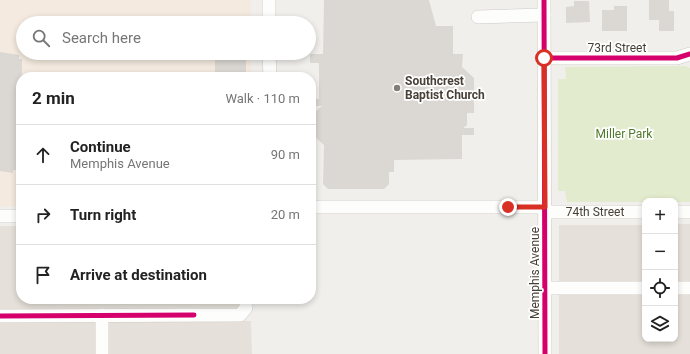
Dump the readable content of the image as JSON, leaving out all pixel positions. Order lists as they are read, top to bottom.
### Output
{
  "streets": {
    "street": ["73rd Street", "74th Street", "Memphis Avenue"]
  },
  "crossings": [
    ["73rd Street", "Memphis Avenue"],
    ["74th Street", "Memphis Avenue"]
  ],
  "parks": ["Miller Park"],
  "places": ["Southcrest Baptist Church"],
  "page": {
    "search": "Search here",
    "heading": ["2 min", "Walk · 110 m"],
    "list": [
      ["Continue", "Memphis Avenue", "90 m"],
      ["Turn right", "20 m"],
      "Arrive at destination"
    ],
    "map_buttons": ["+", "−"]
  }
}
